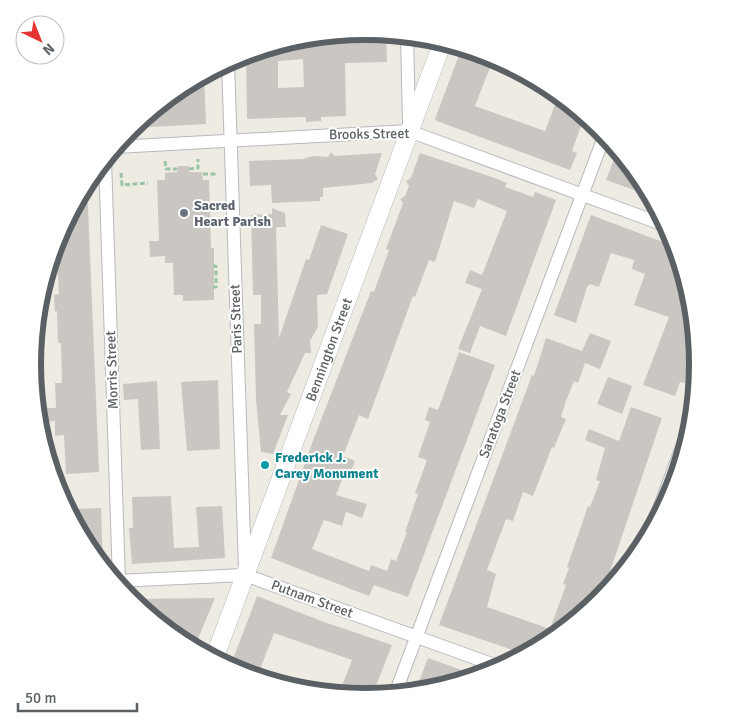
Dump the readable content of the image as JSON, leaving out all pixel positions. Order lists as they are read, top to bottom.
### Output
{
  "streets": {
    "main road": ["Bennington Street"],
    "street": [
      "Brooks Street",
      "Paris Street",
      "Morris Street",
      "Saratoga Street",
      "Putnam Street"
    ]
  },
  "crossings": [
    ["Brooks Street", "Paris Street"],
    ["Brooks Street", "Bennington Street"],
    ["Brooks Street", "Saratoga Street"],
    ["Paris Street", "Bennington Street"],
    ["Paris Street", "Putnam Street"],
    ["Bennington Street", "Putnam Street"],
    ["Saratoga Street", "Putnam Street"]
  ],
  "places": ["Sacred Heart Parish", "Frederick J. Carey Monument"],
  "scale_bar": "50 m",
  "north": "bottom right"
}
